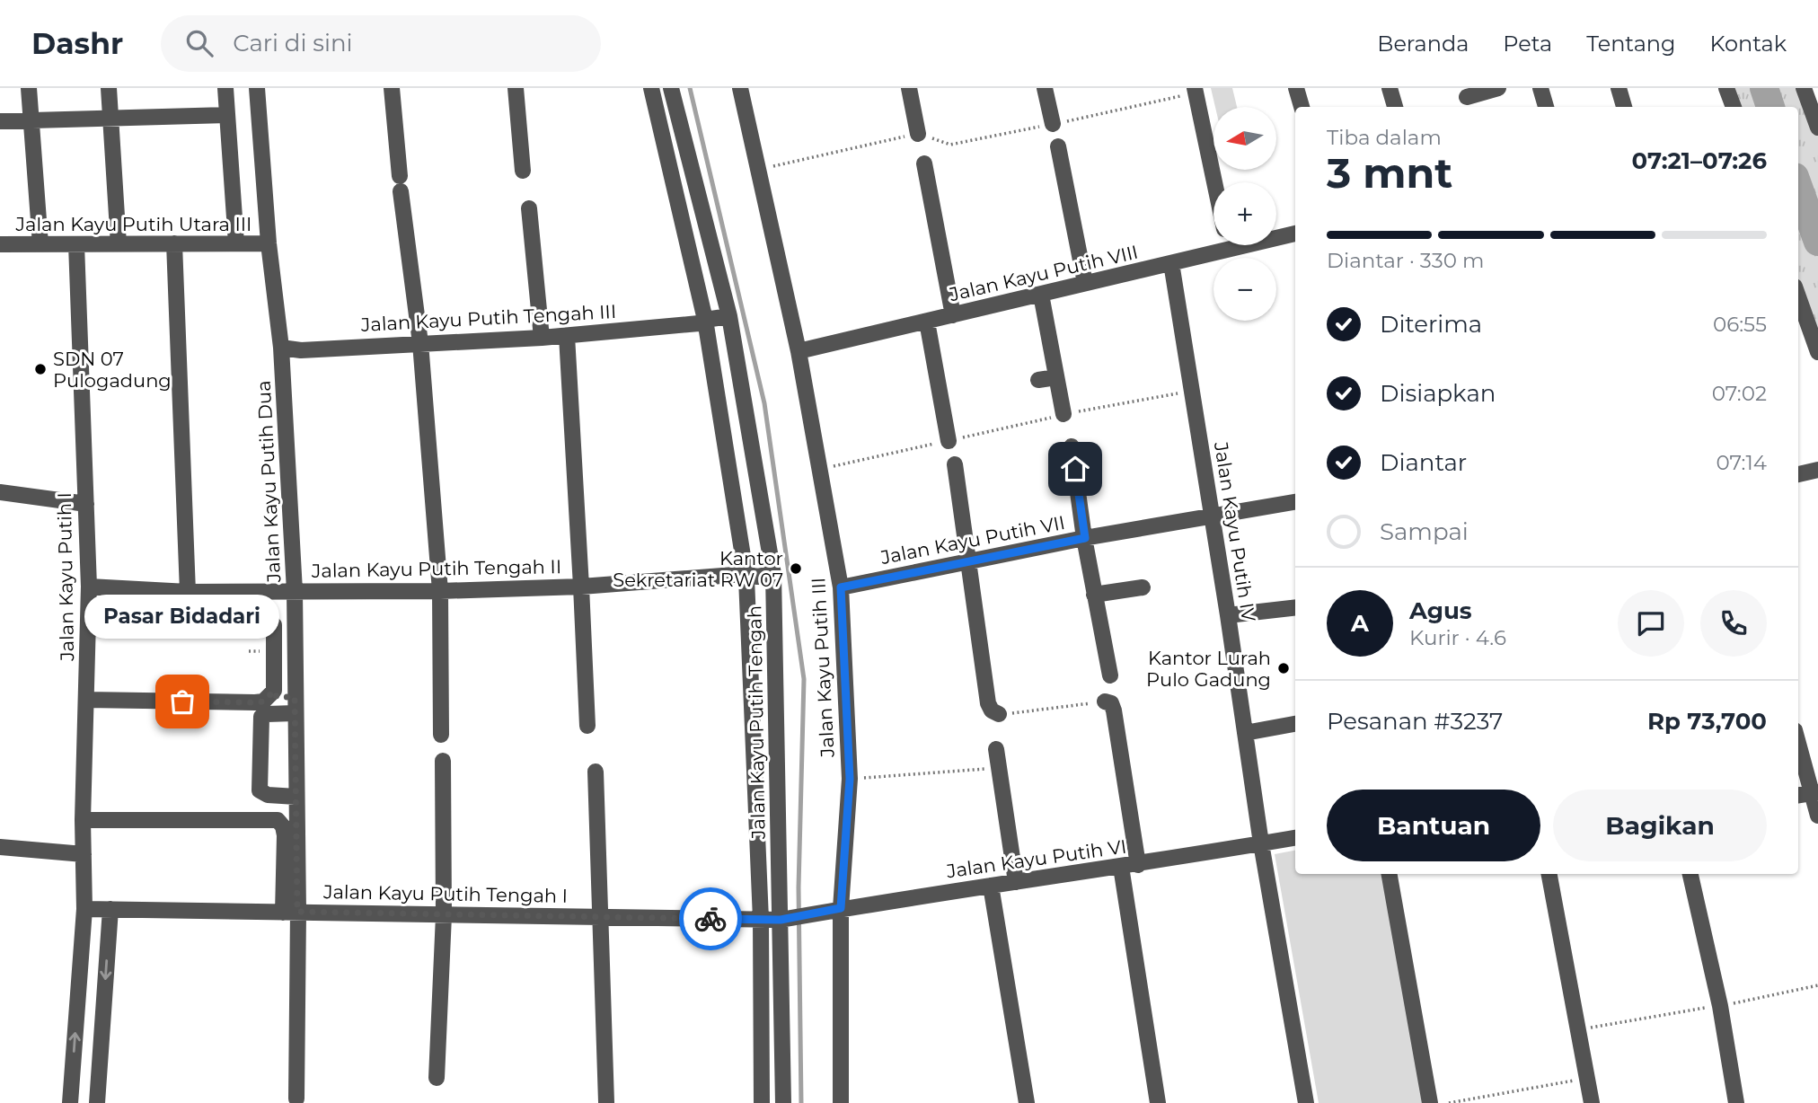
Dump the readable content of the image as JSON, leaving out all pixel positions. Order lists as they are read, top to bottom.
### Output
{
  "streets": {
    "street": [
      "Jalan Kayu Putih Utara III",
      "Jalan Kayu Putih VIII",
      "Jalan Kayu Putih Tengah III",
      "Jalan Kayu Putih Dua",
      "Jalan Kayu Putih IV",
      "Jalan Kayu Putih VII",
      "Jalan Kayu Putih Tengah II",
      "Jalan Kayu Putih I",
      "Jalan Kayu Putih III",
      "Jalan Kayu Putih Tengah",
      "Jalan Kayu Putih VI",
      "Jalan Kayu Putih Tengah I"
    ]
  },
  "crossings": [
    ["Jalan Kayu Putih Utara III", "Jalan Kayu Putih Dua"],
    ["Jalan Kayu Putih Utara III", "Jalan Kayu Putih I"],
    ["Jalan Kayu Putih VIII", "Jalan Kayu Putih IV"],
    ["Jalan Kayu Putih VIII", "Jalan Kayu Putih III"],
    ["Jalan Kayu Putih Tengah III", "Jalan Kayu Putih Dua"],
    ["Jalan Kayu Putih Tengah III", "Jalan Kayu Putih Tengah"],
    ["Jalan Kayu Putih Dua", "Jalan Kayu Putih Tengah II"],
    ["Jalan Kayu Putih Dua", "Jalan Kayu Putih Tengah I"],
    ["Jalan Kayu Putih IV", "Jalan Kayu Putih VII"],
    ["Jalan Kayu Putih IV", "Jalan Kayu Putih VI"],
    ["Jalan Kayu Putih VII", "Jalan Kayu Putih III"],
    ["Jalan Kayu Putih Tengah II", "Jalan Kayu Putih I"],
    ["Jalan Kayu Putih Tengah II", "Jalan Kayu Putih Tengah"],
    ["Jalan Kayu Putih III", "Jalan Kayu Putih VI"],
    ["Jalan Kayu Putih Tengah", "Jalan Kayu Putih VI"],
    ["Jalan Kayu Putih Tengah", "Jalan Kayu Putih Tengah I"],
    ["Jalan Kayu Putih VI", "Jalan Kayu Putih Tengah I"]
  ],
  "places": [
    "SDN 07 Pulogadung",
    "Kantor Sekretariat RW 07",
    "Kantor Lurah Pulo Gadung",
    "Pasar Bidadari"
  ],
  "north": "left",
  "page": {
    "header": "Dashr",
    "search": "Cari di sini",
    "nav": [
      "Beranda",
      "Peta",
      "Tentang",
      "Kontak"
    ],
    "map_buttons": ["+", "−"],
    "heading": ["3 mnt", "Tiba dalam", "07:21–07:26"],
    "panel": [
      "Agus",
      "Kurir · 4.6",
      "Pesanan #3237",
      "Rp 73,700"
    ],
    "bar": "Diantar · 330 m",
    "list": [
      ["Diterima", "06:55"],
      ["Disiapkan", "07:02"],
      ["Diantar", "07:14"],
      "Sampai"
    ],
    "round": "A",
    "bubble": "Pasar Bidadari",
    "buttons": ["Bantuan", "Bagikan"]
  }
}
